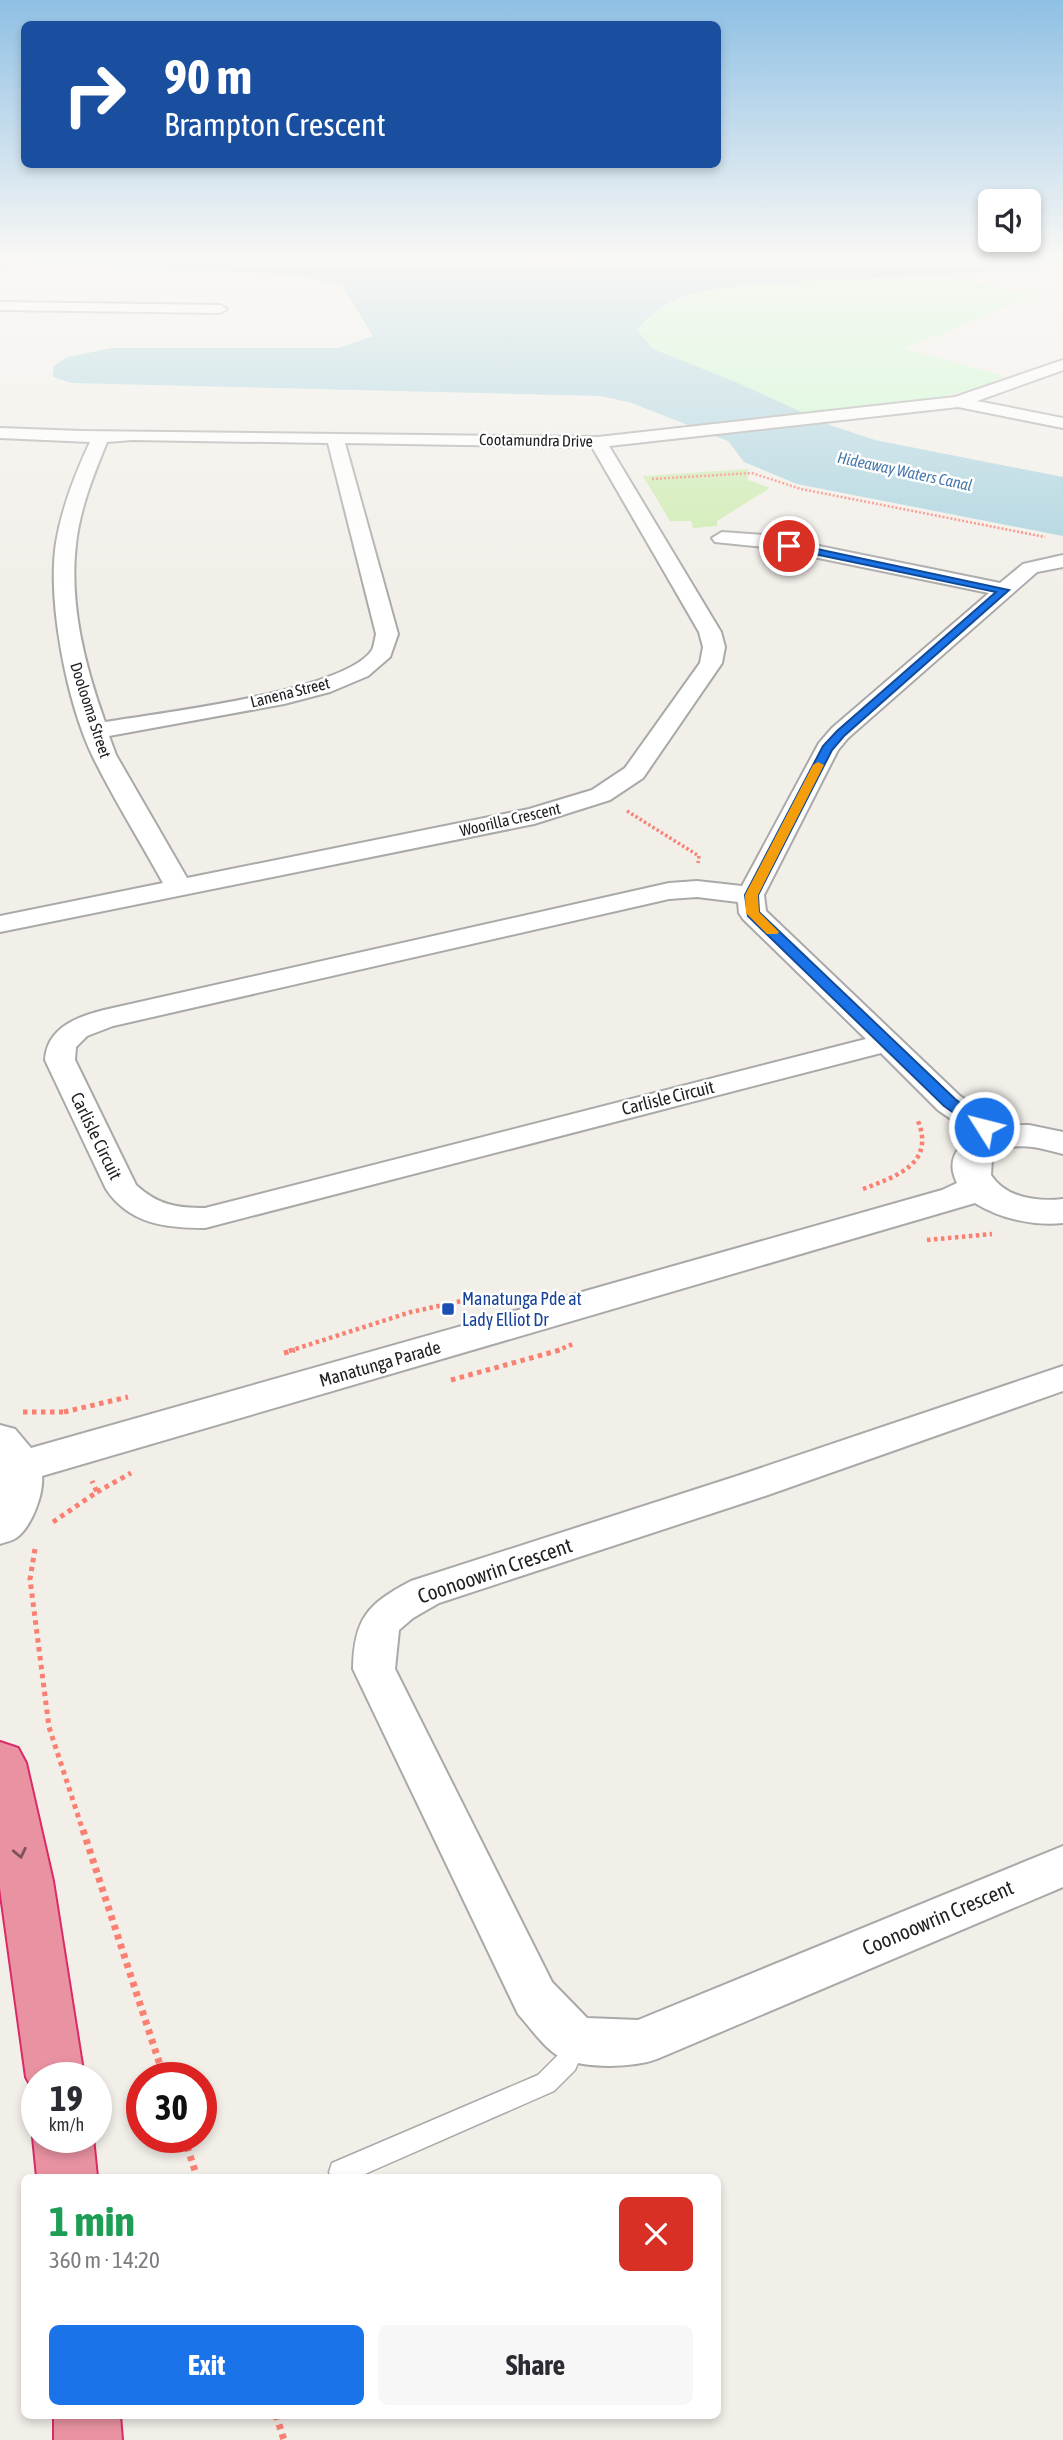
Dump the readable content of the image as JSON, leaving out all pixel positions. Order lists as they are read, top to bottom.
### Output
{
  "streets": {
    "street": [
      "Cootamundra Drive",
      "Lanena Street",
      "Doolooma Street",
      "Woorilla Crescent",
      "Carlisle Circuit",
      "Manatunga Parade",
      "Coonoowrin Crescent"
    ]
  },
  "crossings": [
    ["Cootamundra Drive", "Lanena Street"],
    ["Cootamundra Drive", "Doolooma Street"],
    ["Cootamundra Drive", "Woorilla Crescent"],
    ["Lanena Street", "Doolooma Street"],
    ["Doolooma Street", "Woorilla Crescent"]
  ],
  "water": ["Hideaway Waters Canal"],
  "places": {
    "transit": ["Manatunga Pde at Lady Elliot Dr"]
  },
  "page": {
    "turn": ["90 m", "Brampton Crescent"],
    "speed": "19 km/h",
    "limit": "30",
    "heading": ["1 min", "360 m · 14:20"],
    "buttons": ["Exit", "Share"]
  }
}
